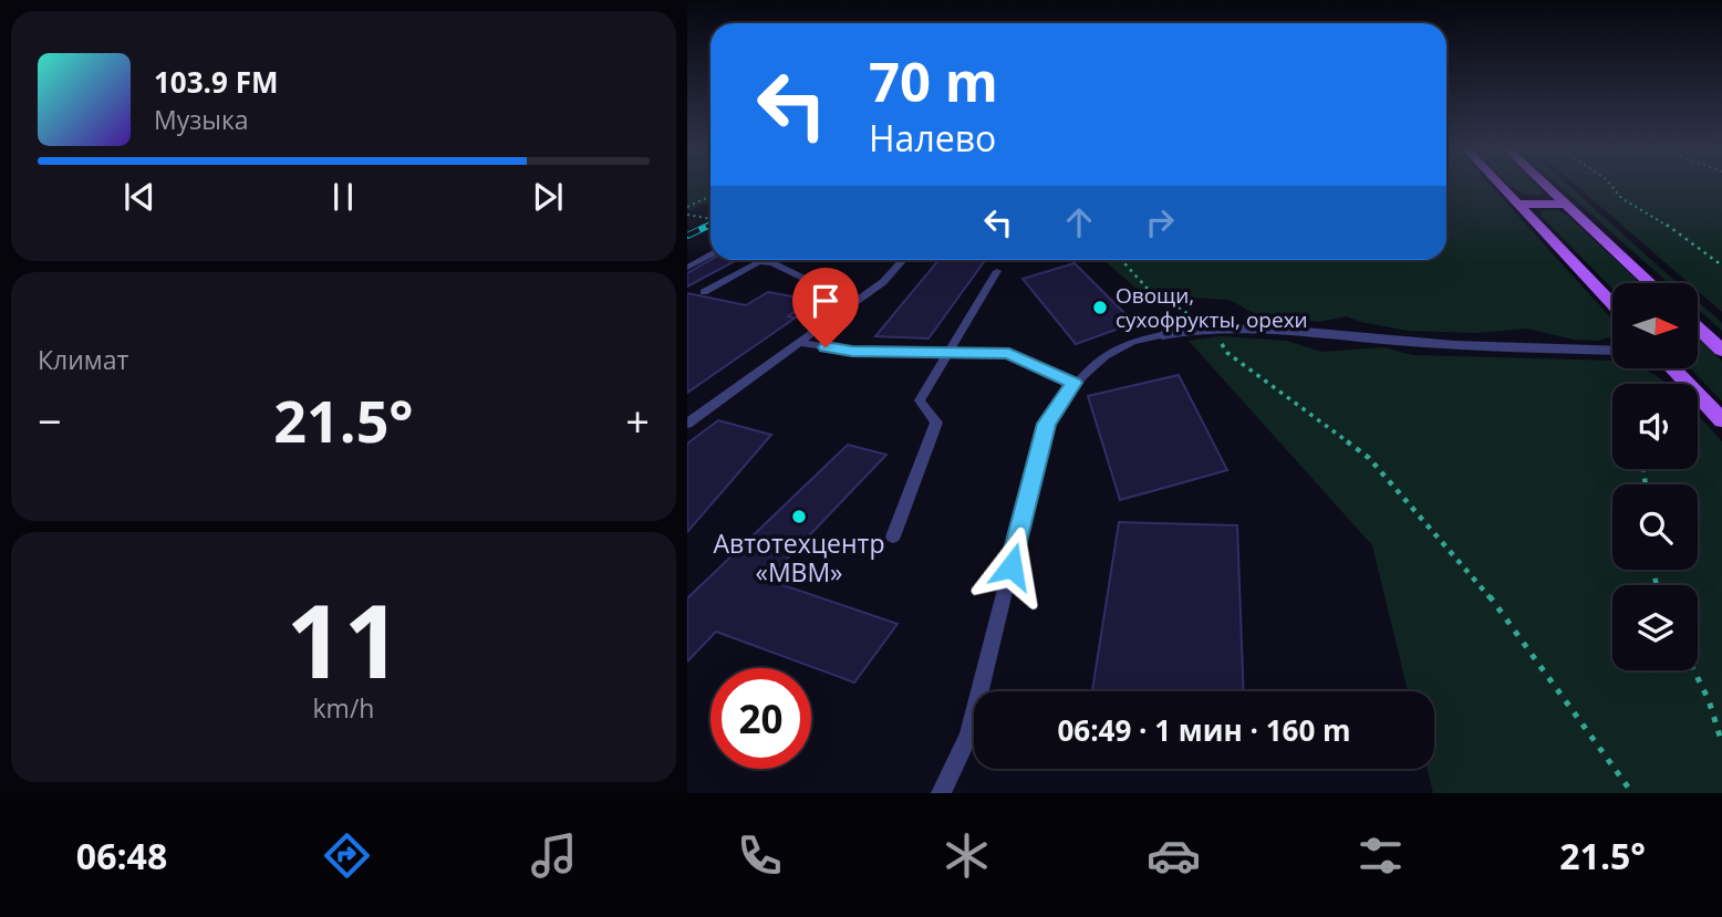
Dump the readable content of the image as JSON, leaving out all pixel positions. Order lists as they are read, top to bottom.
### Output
{
  "places": ["Овощи, сухофрукты, орехи", "Автотехцентр «МВМ»"],
  "north": "right",
  "page": {
    "turn": ["70 m", "Налево"],
    "song": ["103.9 FM", "Музыка"],
    "tile": [
      "Климат",
      ["11", "km/h"]
    ],
    "heat": ["−", "21.5°", "+"],
    "limit": "20",
    "trip": "06:49 · 1 мин · 160 m",
    "tabs": ["06:48", "21.5°"]
  }
}
